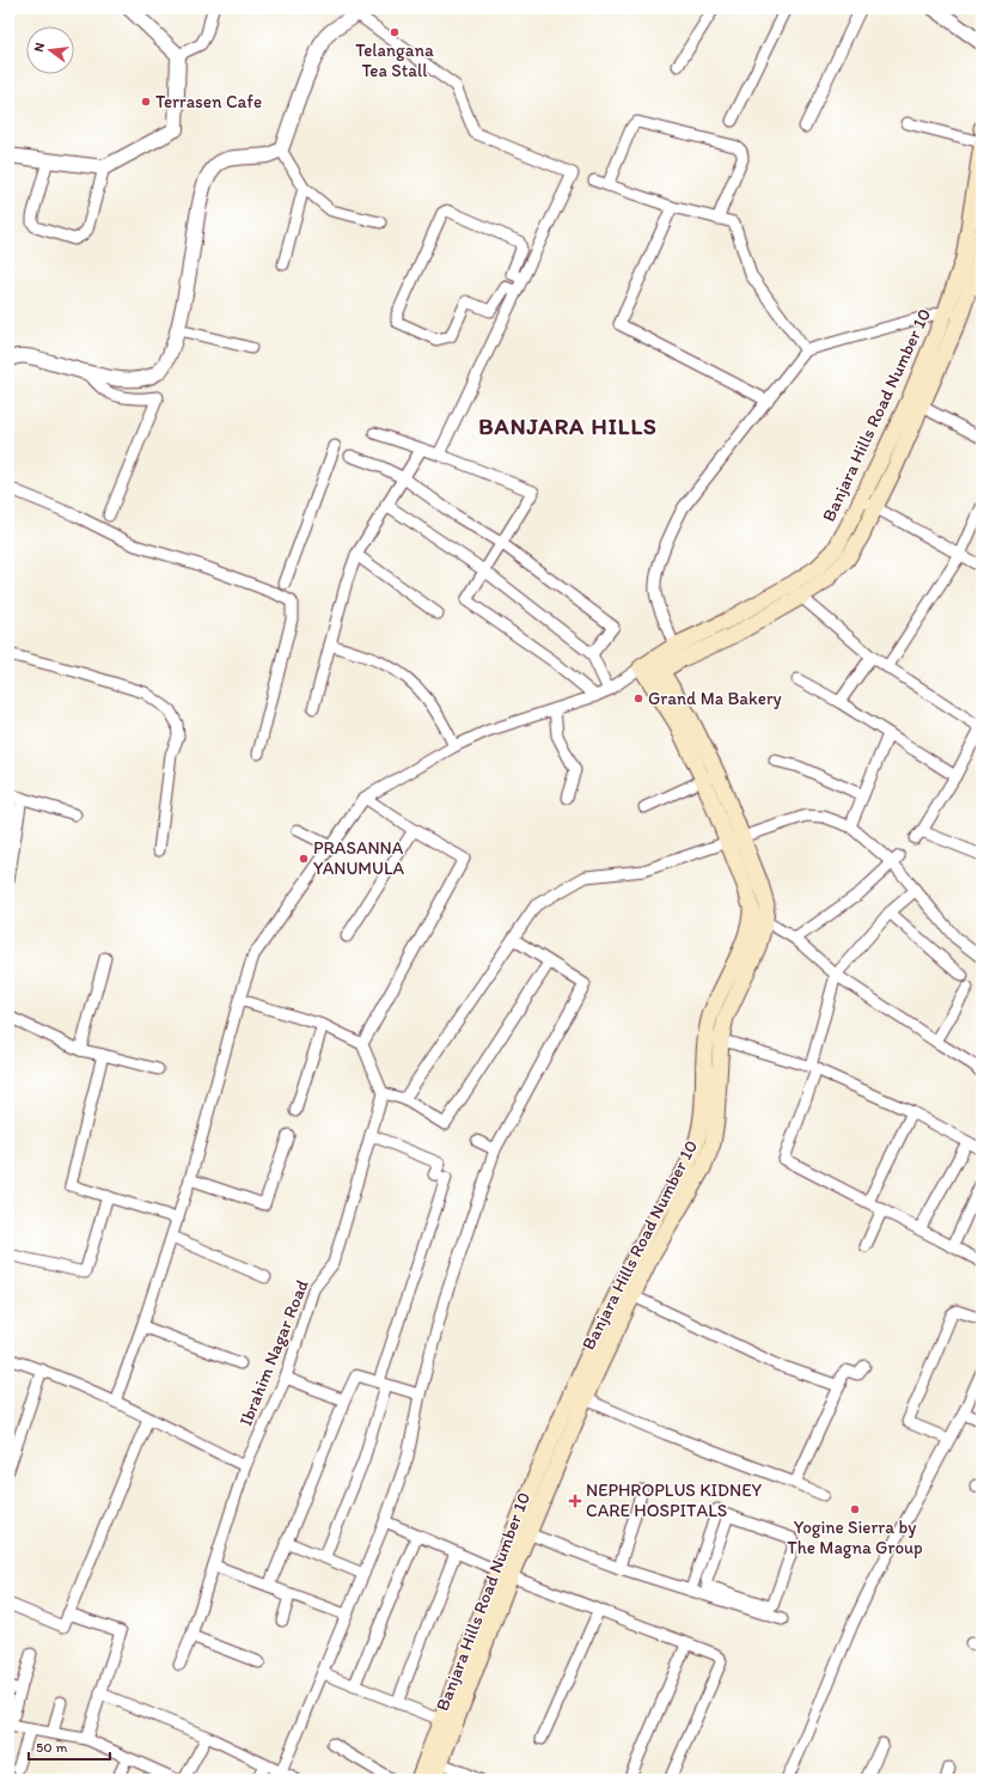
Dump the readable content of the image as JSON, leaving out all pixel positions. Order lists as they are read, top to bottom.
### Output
{
  "streets": {
    "main road": ["Banjara Hills Road Number 10"],
    "street": ["Ibrahim Nagar Road"]
  },
  "districts": ["BANJARA HILLS"],
  "places": {
    "other": [
      "Telangana Tea Stall",
      "Terrasen Cafe",
      "Grand Ma Bakery",
      "PRASANNA YANUMULA",
      "Yogine Sierra by The Magna Group"
    ],
    "health": ["NEPHROPLUS KIDNEY CARE HOSPITALS"]
  },
  "scale_bar": "50 m",
  "north": "left"
}
